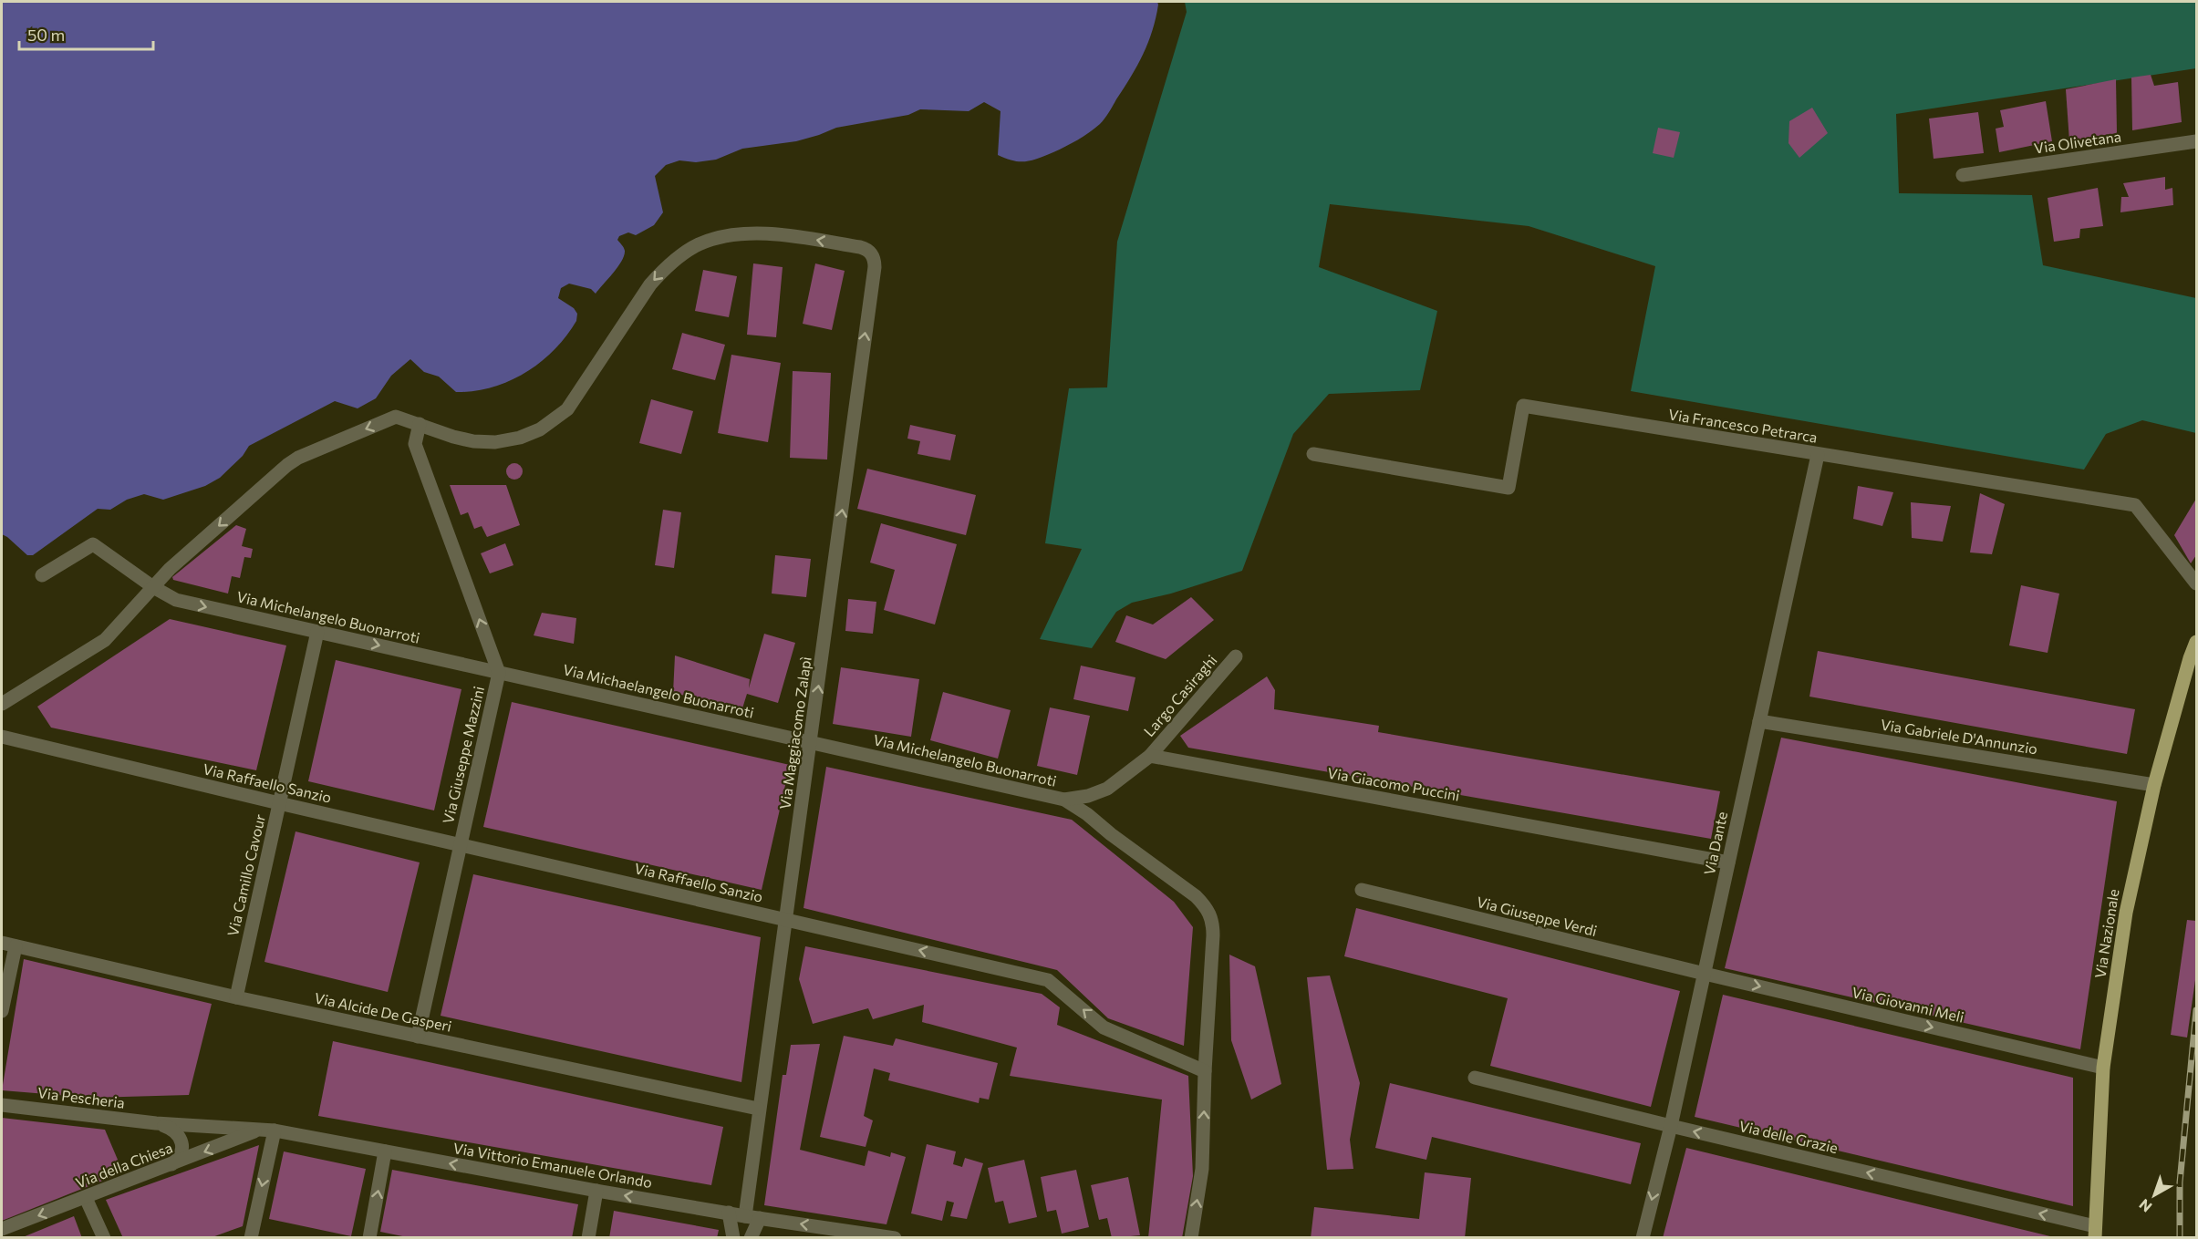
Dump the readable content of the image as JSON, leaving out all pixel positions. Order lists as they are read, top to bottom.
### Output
{
  "streets": {
    "main road": ["Via Nazionale"],
    "street": [
      "Via Olivetana",
      "Via Francesco Petrarca",
      "Via Michelangelo Buonarroti",
      "Via Michaelangelo Buonarroti",
      "Largo Casiraghi",
      "Via Maggiacomo Zalapì",
      "Via Gabriele D'Annunzio",
      "Via Giuseppe Mazzini",
      "Via Raffaello Sanzio",
      "Via Giacomo Puccini",
      "Via Dante",
      "Via Camillo Cavour",
      "Via Giuseppe Verdi",
      "Via Giovanni Meli",
      "Via Alcide De Gasperi",
      "Via Pescheria",
      "Via delle Grazie",
      "Via della Chiesa",
      "Via Vittorio Emanuele Orlando"
    ]
  },
  "crossings": [
    ["Via Francesco Petrarca", "Via Dante"],
    ["Via Michelangelo Buonarroti", "Via Michaelangelo Buonarroti"],
    ["Via Michelangelo Buonarroti", "Via Maggiacomo Zalapì"],
    ["Via Michelangelo Buonarroti", "Via Giuseppe Mazzini"],
    ["Via Michelangelo Buonarroti", "Via Raffaello Sanzio"],
    ["Via Michelangelo Buonarroti", "Via Camillo Cavour"],
    ["Via Michaelangelo Buonarroti", "Via Maggiacomo Zalapì"],
    ["Via Michaelangelo Buonarroti", "Via Giuseppe Mazzini"],
    ["Largo Casiraghi", "Via Giacomo Puccini"],
    ["Via Maggiacomo Zalapì", "Via Giuseppe Mazzini"],
    ["Via Maggiacomo Zalapì", "Via Raffaello Sanzio"],
    ["Via Maggiacomo Zalapì", "Via Alcide De Gasperi"],
    ["Via Maggiacomo Zalapì", "Via Vittorio Emanuele Orlando"],
    ["Via Gabriele D'Annunzio", "Via Dante"],
    ["Via Gabriele D'Annunzio", "Via Nazionale"],
    ["Via Giuseppe Mazzini", "Via Raffaello Sanzio"],
    ["Via Giuseppe Mazzini", "Via Alcide De Gasperi"],
    ["Via Raffaello Sanzio", "Via Camillo Cavour"],
    ["Via Giacomo Puccini", "Via Dante"],
    ["Via Dante", "Via Giuseppe Verdi"],
    ["Via Dante", "Via Giovanni Meli"],
    ["Via Dante", "Via delle Grazie"],
    ["Via Camillo Cavour", "Via Alcide De Gasperi"],
    ["Via Giuseppe Verdi", "Via Giovanni Meli"],
    ["Via Nazionale", "Via Giovanni Meli"],
    ["Via Nazionale", "Via delle Grazie"],
    ["Via Pescheria", "Via Vittorio Emanuele Orlando"],
    ["Via della Chiesa", "Via Vittorio Emanuele Orlando"]
  ],
  "one_way": [
    "Via Giuseppe Mazzini",
    "Via Raffaello Sanzio",
    "Via Giovanni Meli",
    "Via delle Grazie",
    "Via della Chiesa",
    "Via Vittorio Emanuele Orlando"
  ],
  "scale_bar": "50 m",
  "north": "bottom left"
}
